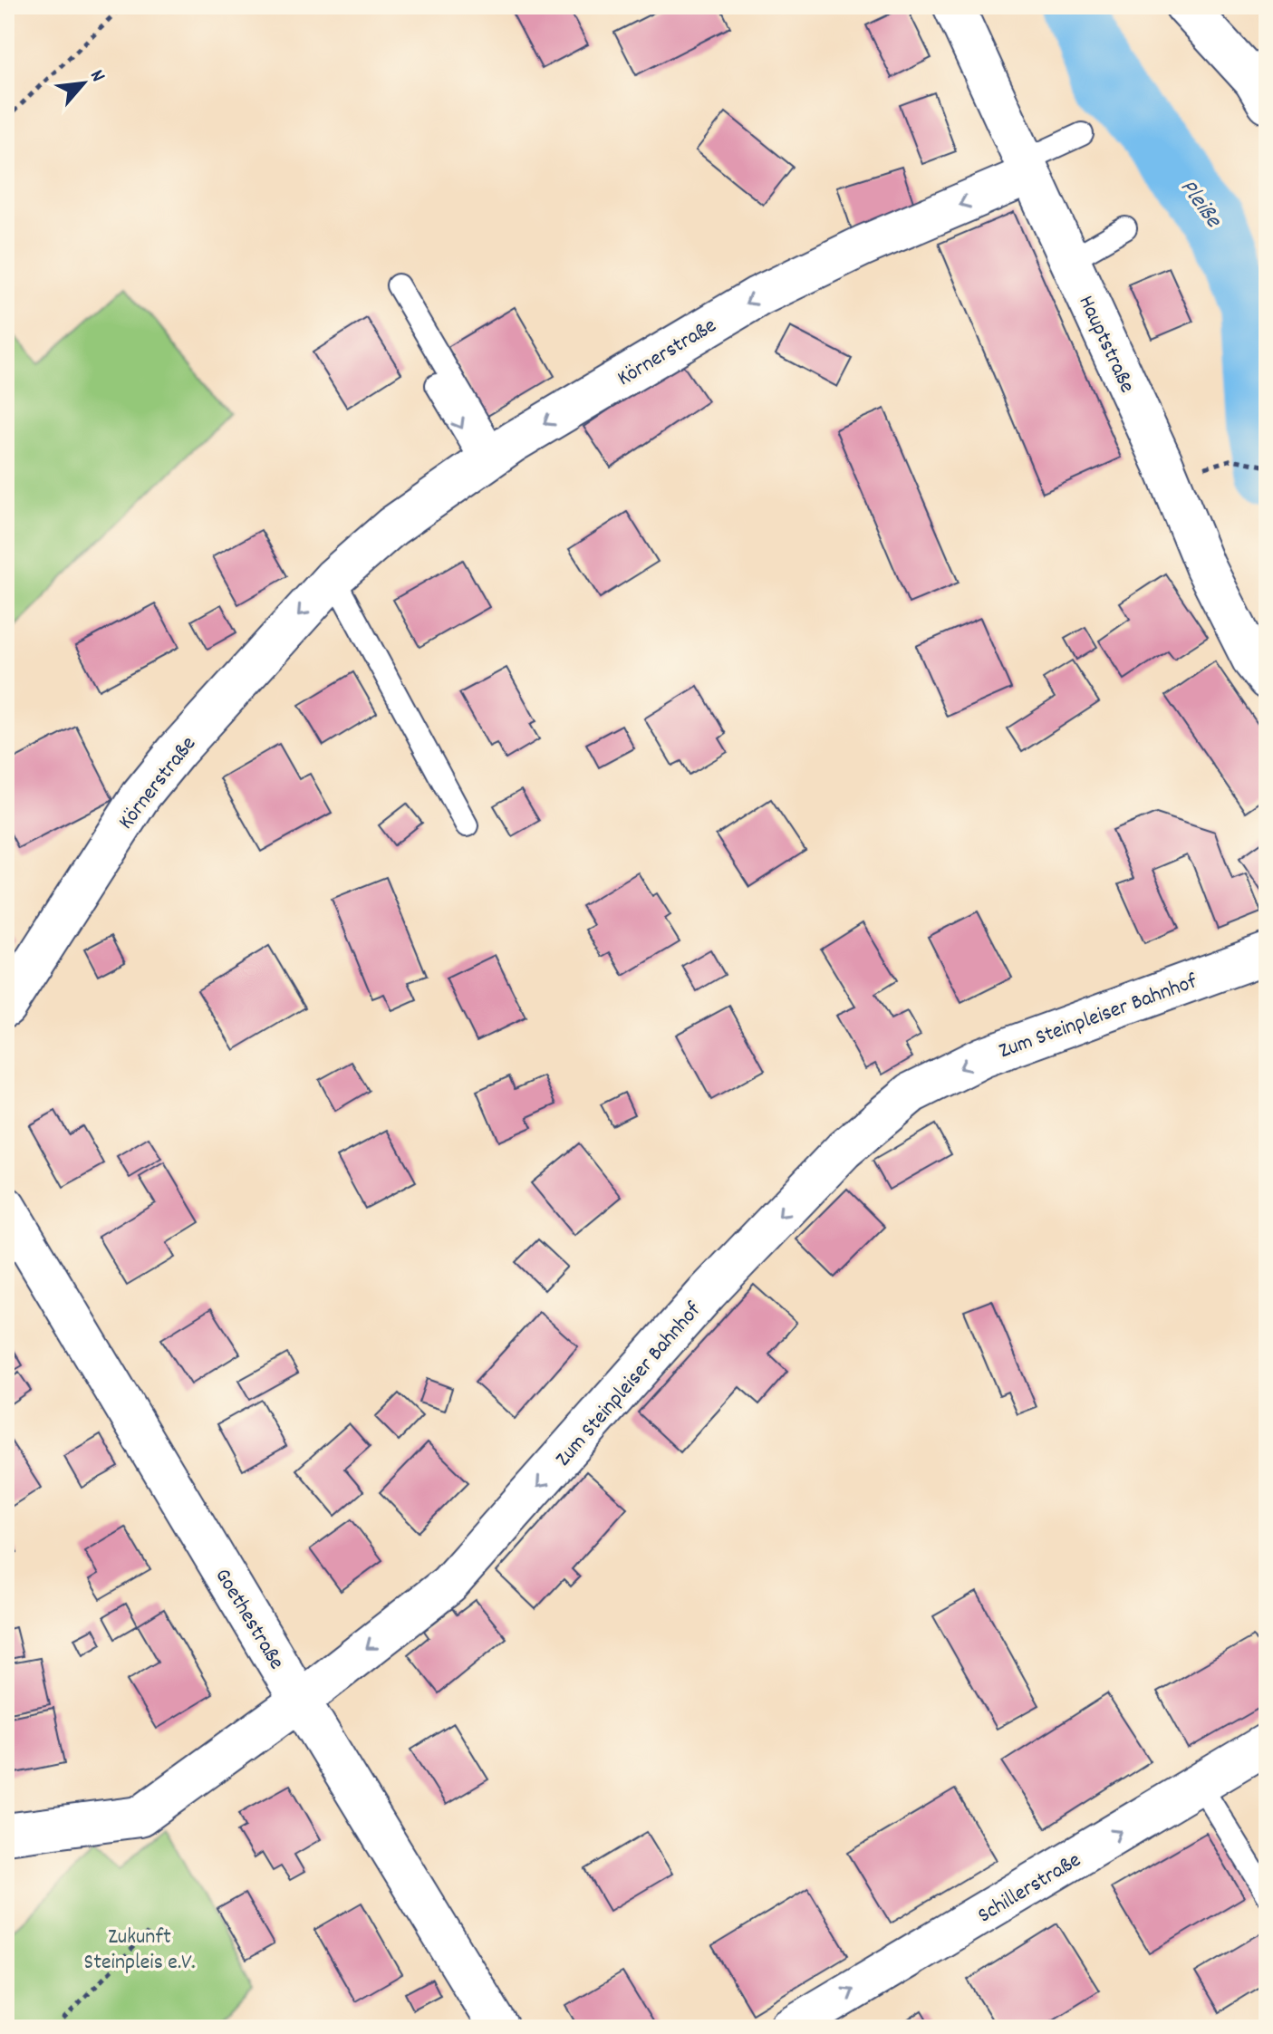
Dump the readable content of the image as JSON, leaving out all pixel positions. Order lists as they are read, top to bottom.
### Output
{
  "streets": {
    "street": [
      "Hauptstraße",
      "Körnerstraße",
      "Zum Steinpleiser Bahnhof",
      "Goethestraße",
      "Schillerstraße"
    ]
  },
  "crossings": [
    ["Hauptstraße", "Körnerstraße"],
    ["Zum Steinpleiser Bahnhof", "Goethestraße"]
  ],
  "one_way": ["Körnerstraße", "Zum Steinpleiser Bahnhof", "Schillerstraße"],
  "water": ["Pleiße"],
  "parks": ["Zukunft Steinpleis e.V."],
  "north": "top right"
}
